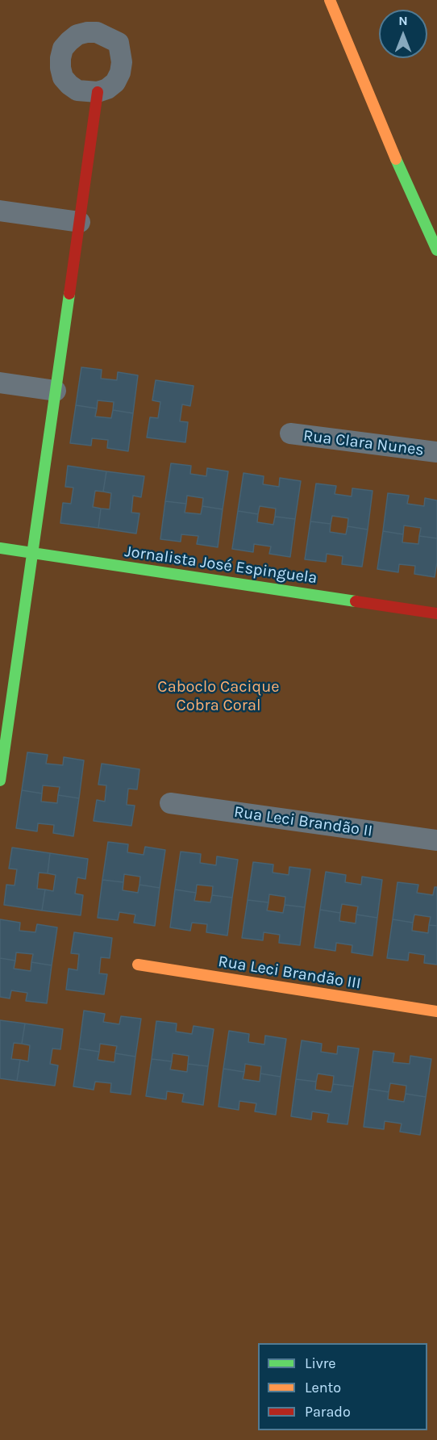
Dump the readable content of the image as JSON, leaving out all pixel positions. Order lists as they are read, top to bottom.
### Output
{
  "streets": {
    "street": [
      "Rua Clara Nunes",
      "Jornalista José Espinguela",
      "Rua Leci Brandão II",
      "Rua Leci Brandão III"
    ]
  },
  "parks": ["Caboclo Cacique Cobra Coral"],
  "legend": ["Livre", "Lento", "Parado"],
  "north": "top"
}
